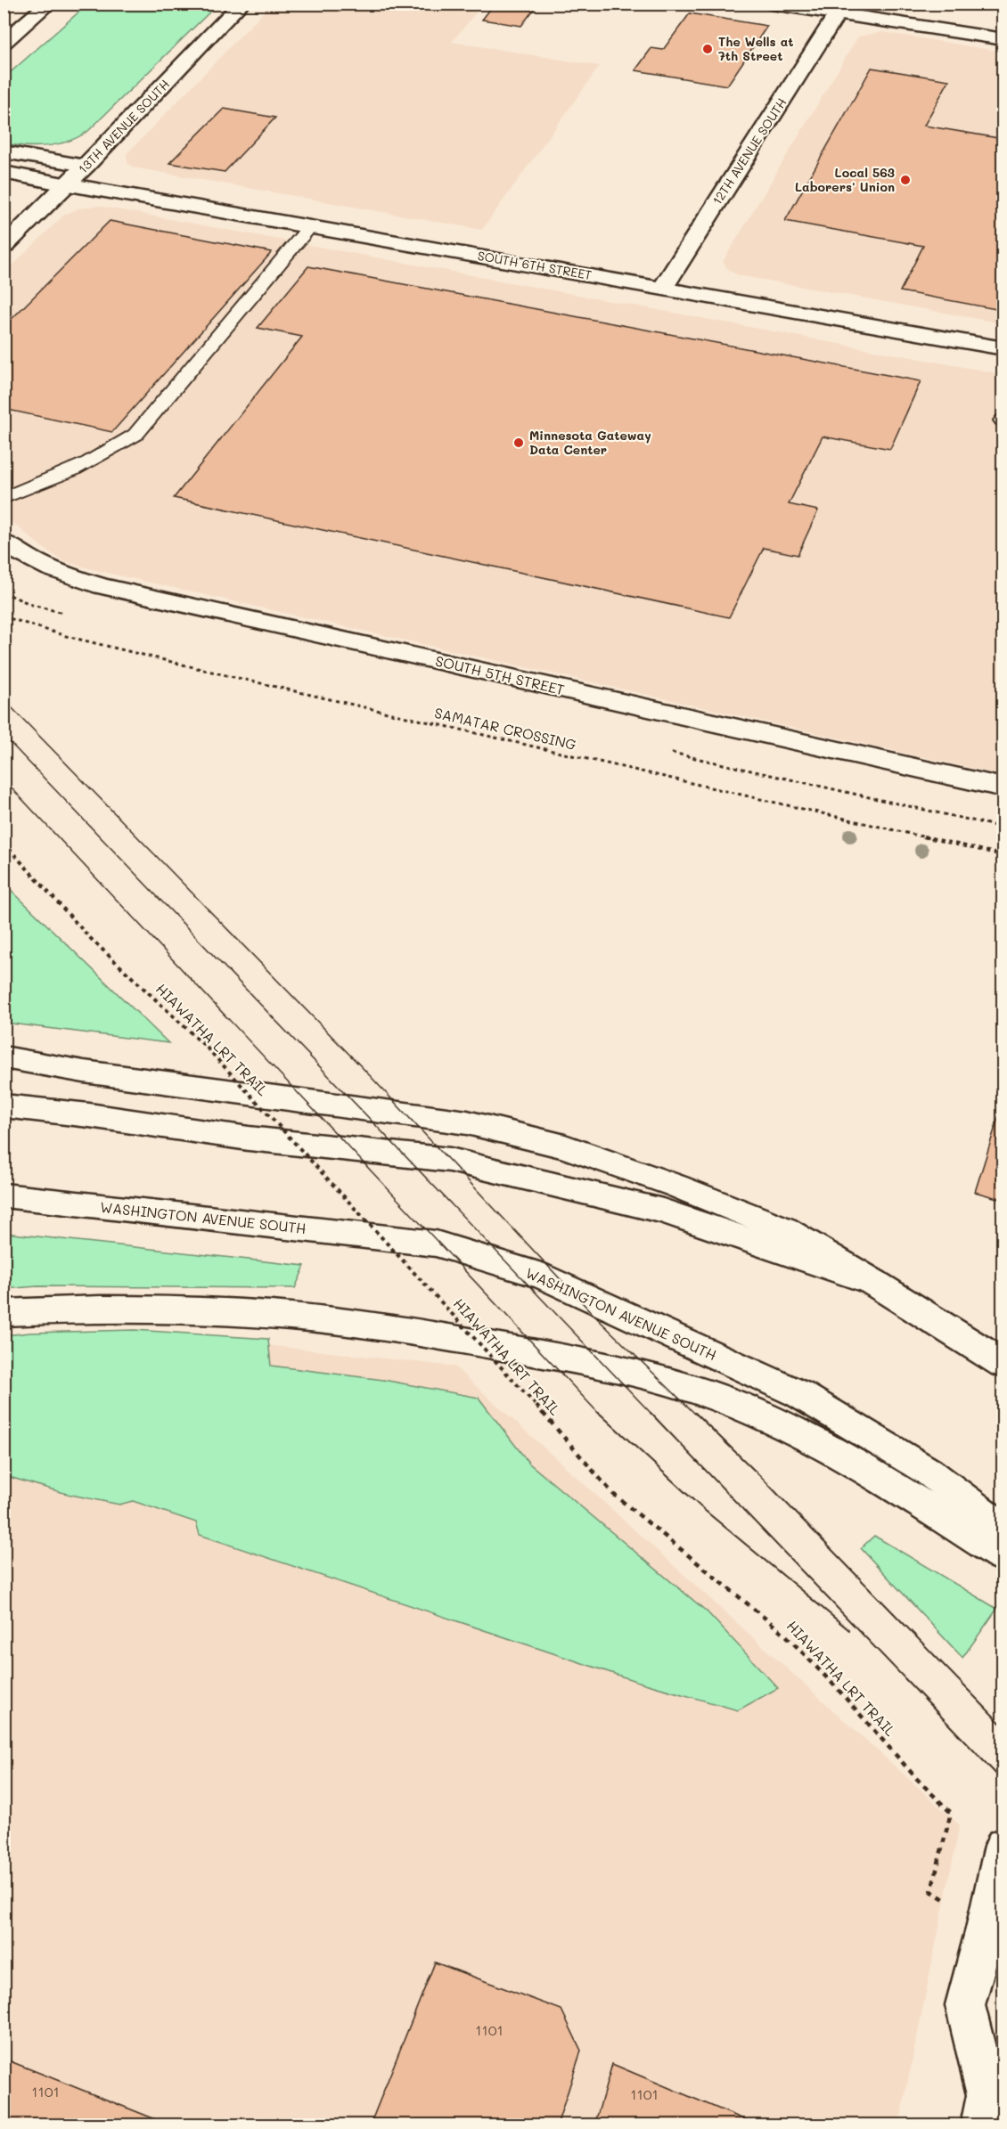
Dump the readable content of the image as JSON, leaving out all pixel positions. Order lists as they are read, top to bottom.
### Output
{
  "streets": {
    "main road": [
      "13TH AVENUE SOUTH",
      "12TH AVENUE SOUTH",
      "SOUTH 6TH STREET",
      "SOUTH 5TH STREET",
      "WASHINGTON AVENUE SOUTH"
    ],
    "path": ["SAMATAR CROSSING", "HIAWATHA LRT TRAIL"]
  },
  "crossings": [
    ["13TH AVENUE SOUTH", "SOUTH 6TH STREET"],
    ["12TH AVENUE SOUTH", "SOUTH 6TH STREET"]
  ],
  "places": ["The Wells at 7th Street", "Local 563 Laborers' Union", "Minnesota Gateway Data Center"],
  "house_numbers": ["1101", "1101", "1101"]
}
